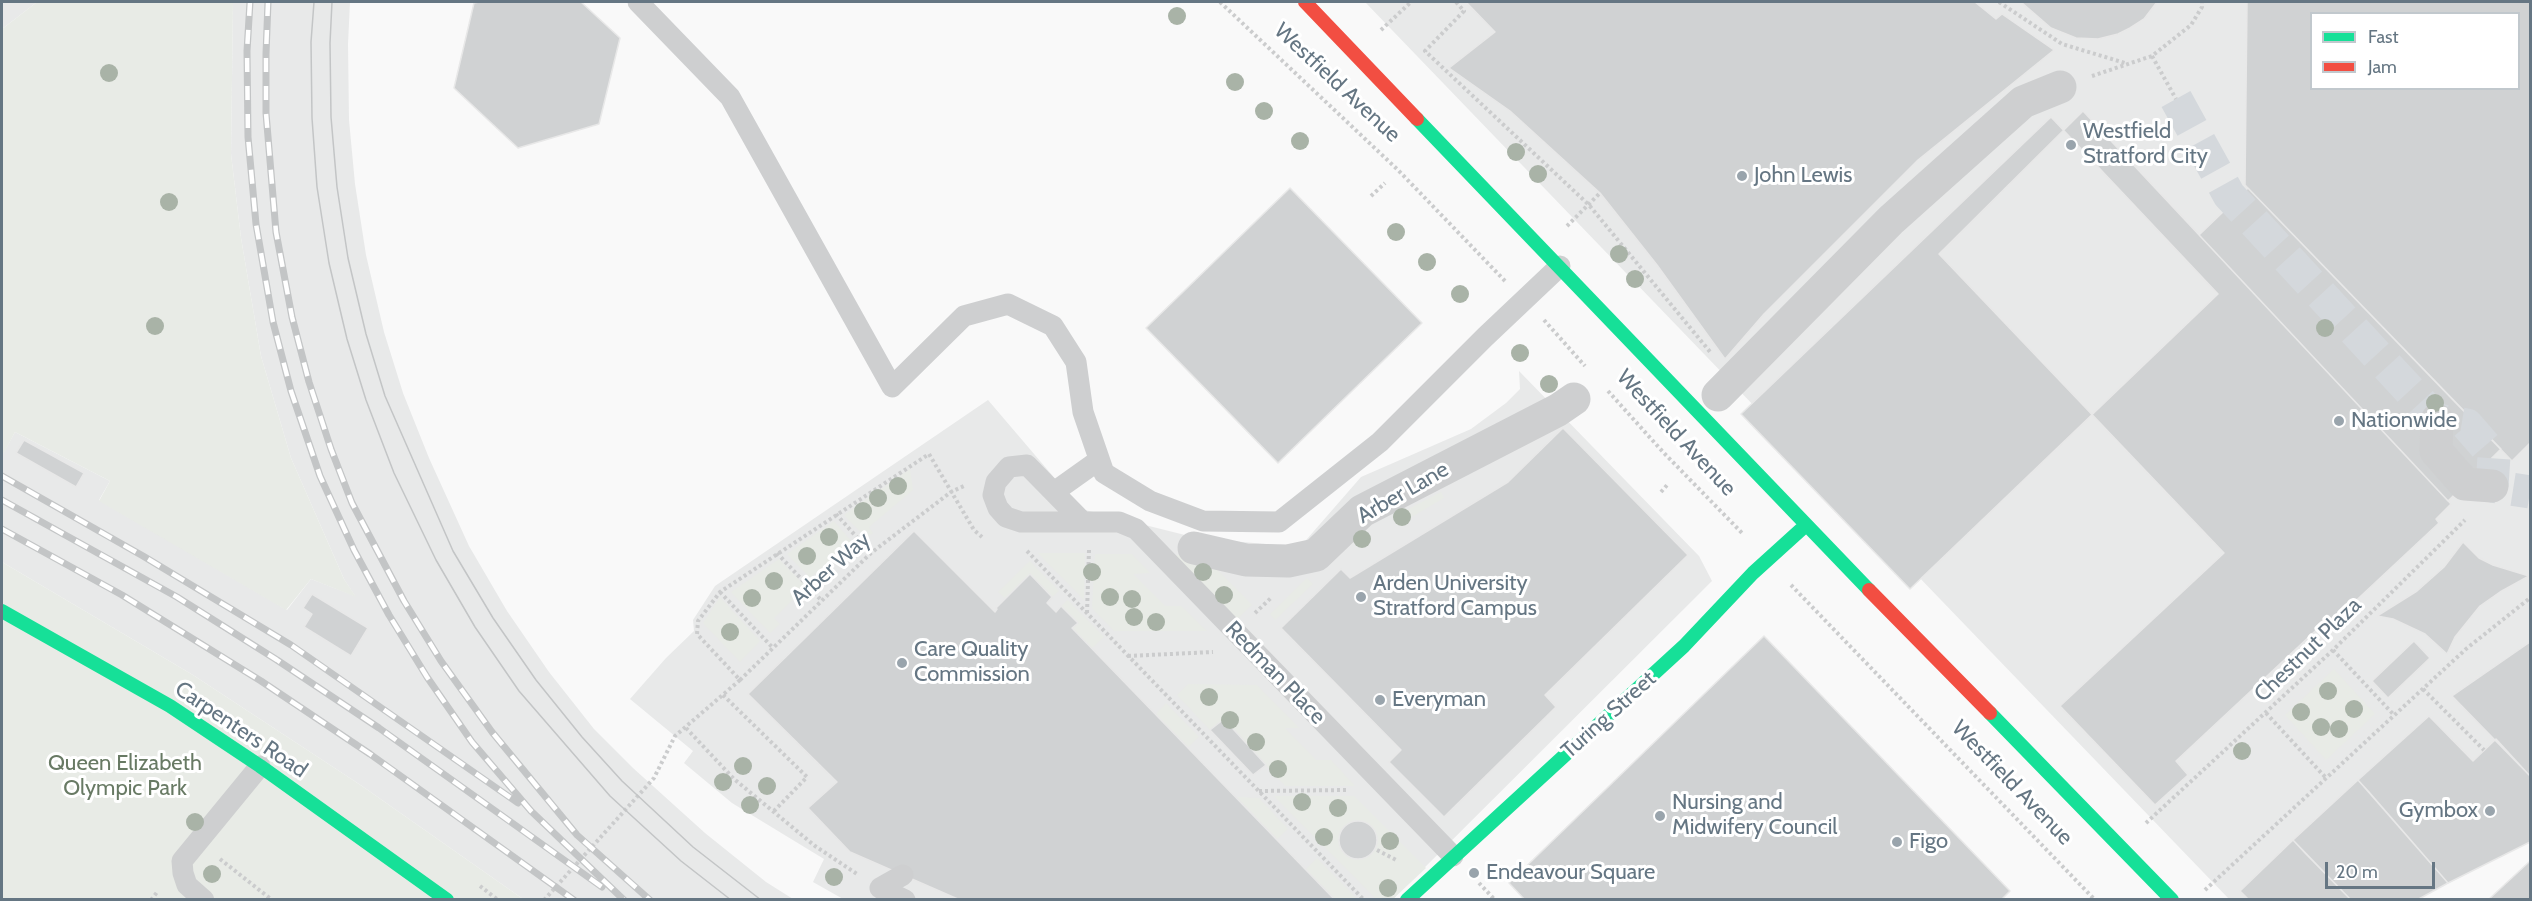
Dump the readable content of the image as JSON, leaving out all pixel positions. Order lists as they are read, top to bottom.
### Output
{
  "streets": {
    "street": [
      "Westfield Avenue",
      "Arber Lane",
      "Turing Street",
      "Carpenters Road"
    ],
    "lane": ["Redman Place"],
    "path": ["Arber Way", "Chestnut Plaza"]
  },
  "crossings": [
    ["Westfield Avenue", "Turing Street"],
    ["Redman Place", "Turing Street"]
  ],
  "parks": ["Queen Elizabeth Olympic Park"],
  "places": [
    "Westfield Stratford City",
    "John Lewis",
    "Nationwide",
    "Arden University Stratford Campus",
    "Care Quality Commission",
    "Everyman",
    "Gymbox",
    "Nursing and Midwifery Council",
    "Figo",
    "Endeavour Square"
  ],
  "legend": ["Fast", "Jam"],
  "scale_bar": "20 m"
}
